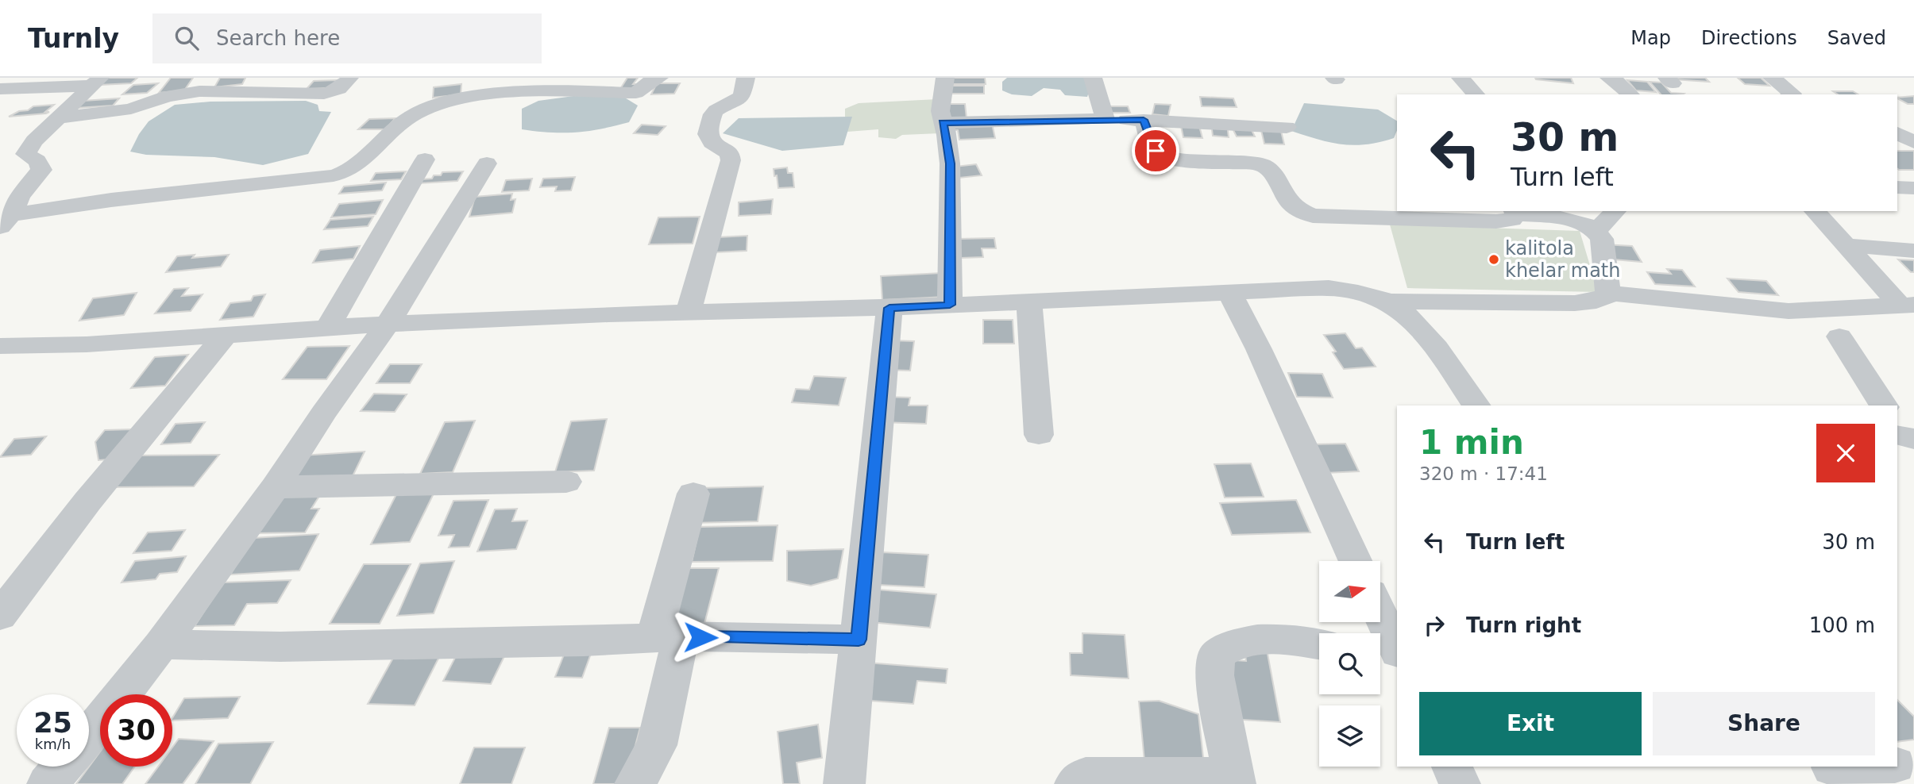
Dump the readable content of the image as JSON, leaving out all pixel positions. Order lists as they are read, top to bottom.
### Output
{
  "places": ["kalitola khelar math"],
  "north": "right",
  "page": {
    "header": "Turnly",
    "search": "Search here",
    "nav": ["Map", "Directions", "Saved"],
    "turn": ["30 m", "Turn left"],
    "heading": ["1 min", "320 m · 17:41"],
    "list": [
      {
        "name": "Turn left",
        "value": "30 m"
      },
      {
        "name": "Turn right",
        "value": "100 m"
      }
    ],
    "buttons": ["Exit", "Share"],
    "speed": "25 km/h",
    "limit": "30"
  }
}
